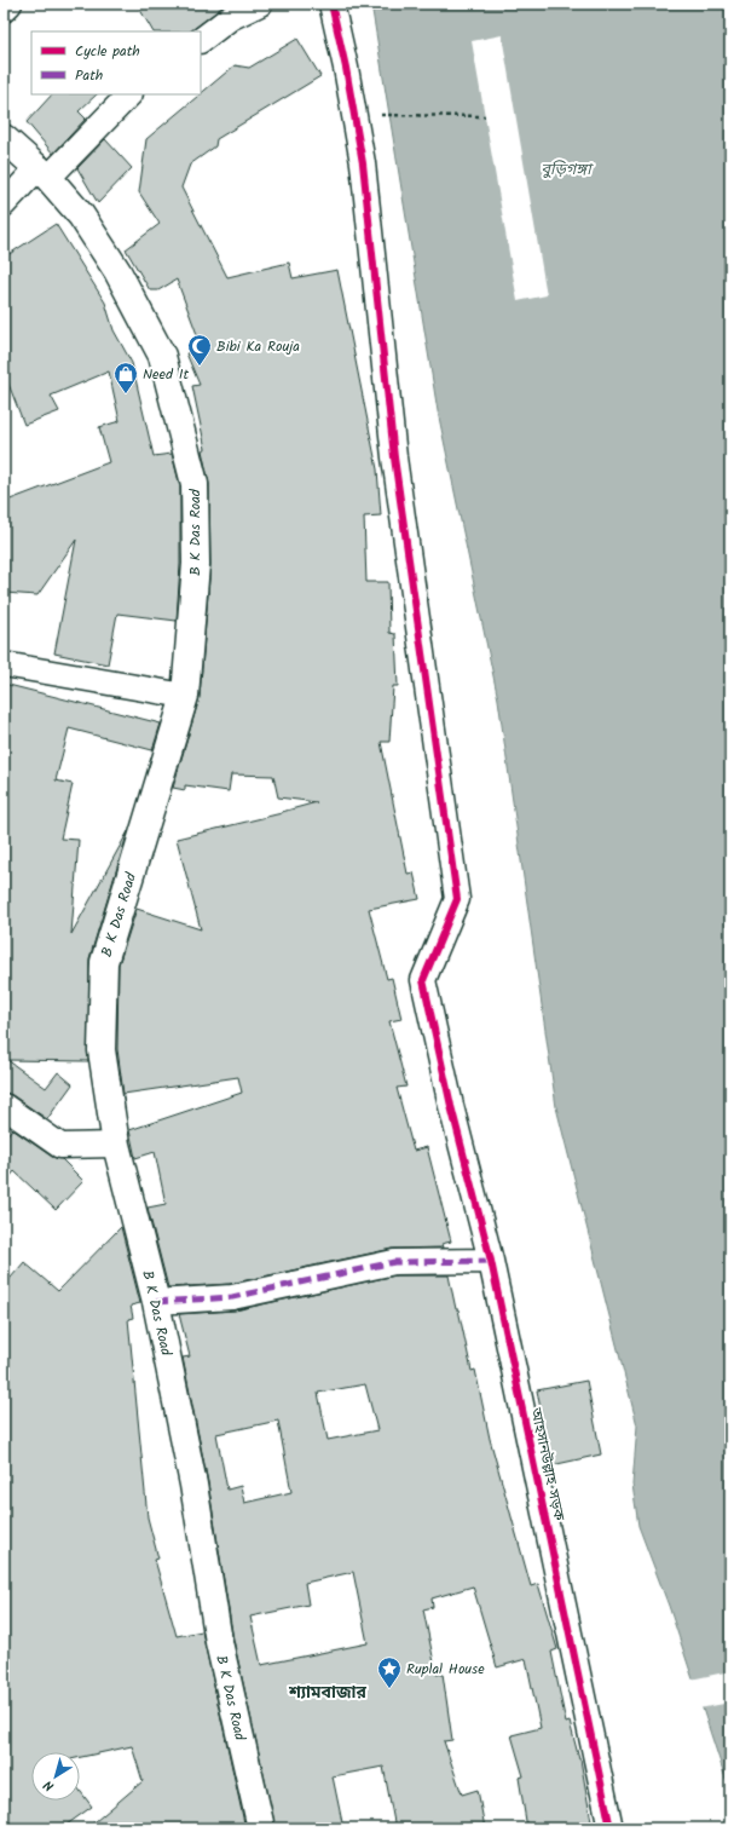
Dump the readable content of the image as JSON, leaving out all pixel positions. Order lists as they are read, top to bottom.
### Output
{
  "streets": {
    "street": ["B K Das Road", "আহসানউল্লাহ সড়ক"]
  },
  "districts": ["শ্যামবাজার"],
  "water": ["বুড়িগঙ্গা"],
  "places": {
    "mosque": ["Bibi Ka Rouja"],
    "shop": ["Need It"],
    "place": ["Ruplal House"]
  },
  "legend": ["Cycle path", "Path"],
  "north": "bottom left"
}
